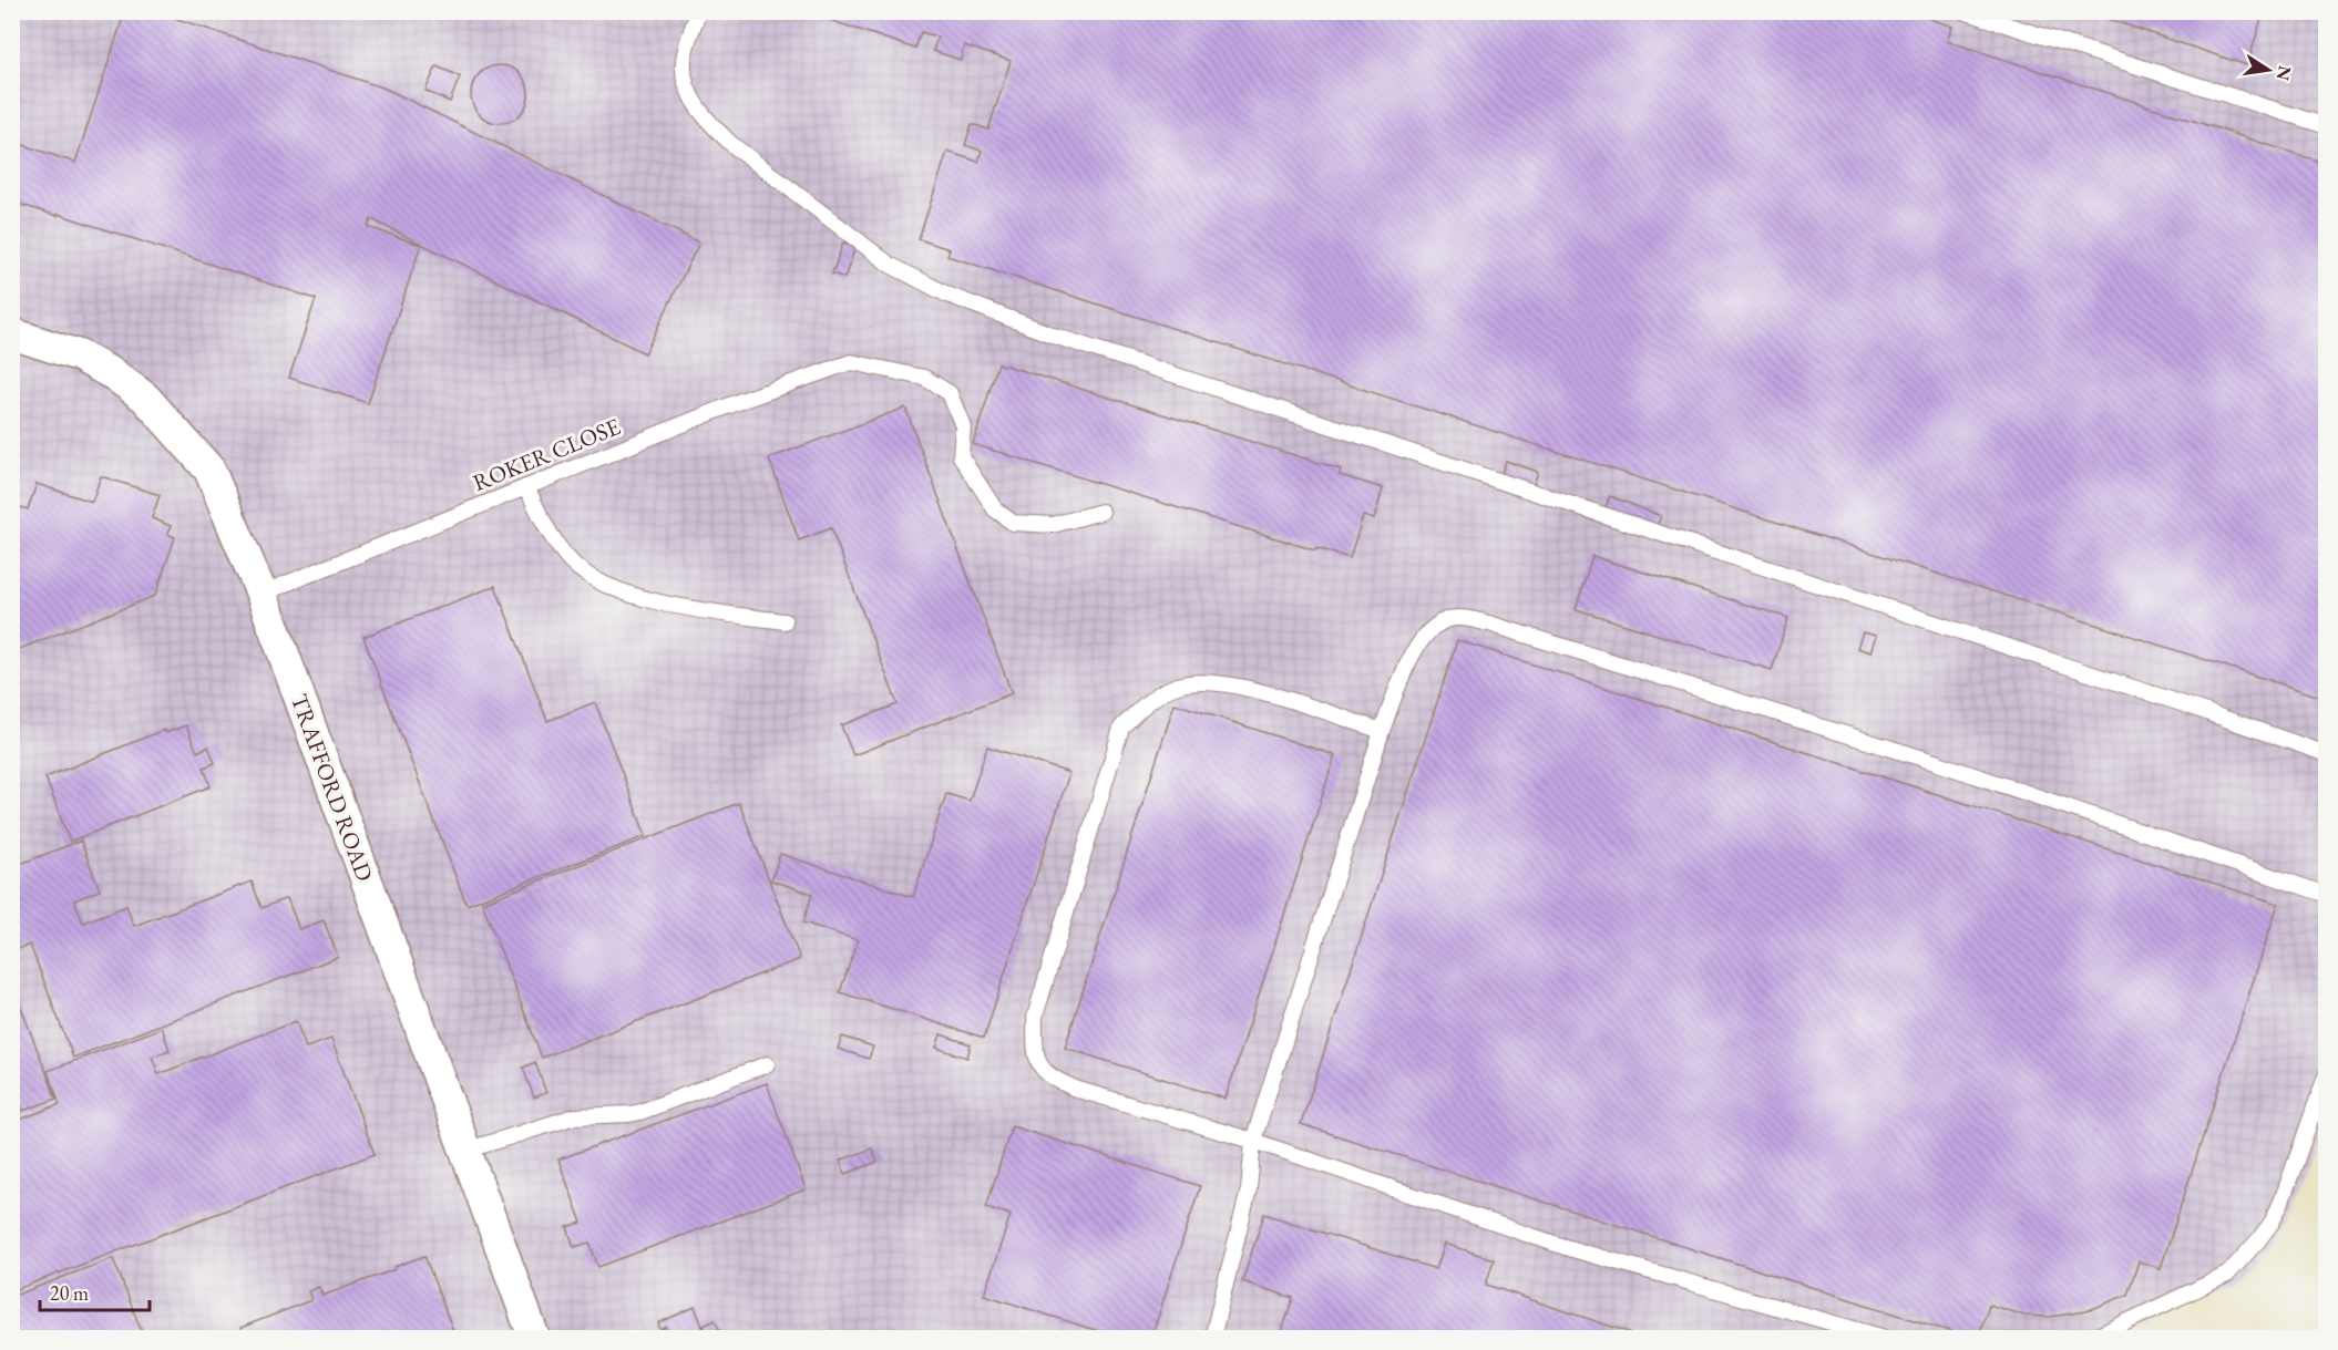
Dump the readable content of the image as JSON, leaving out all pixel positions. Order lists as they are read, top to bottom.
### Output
{
  "streets": {
    "street": ["TRAFFORD ROAD"],
    "lane": ["ROKER CLOSE"]
  },
  "crossings": [
    ["ROKER CLOSE", "TRAFFORD ROAD"]
  ],
  "scale_bar": "20 m",
  "north": "right"
}
